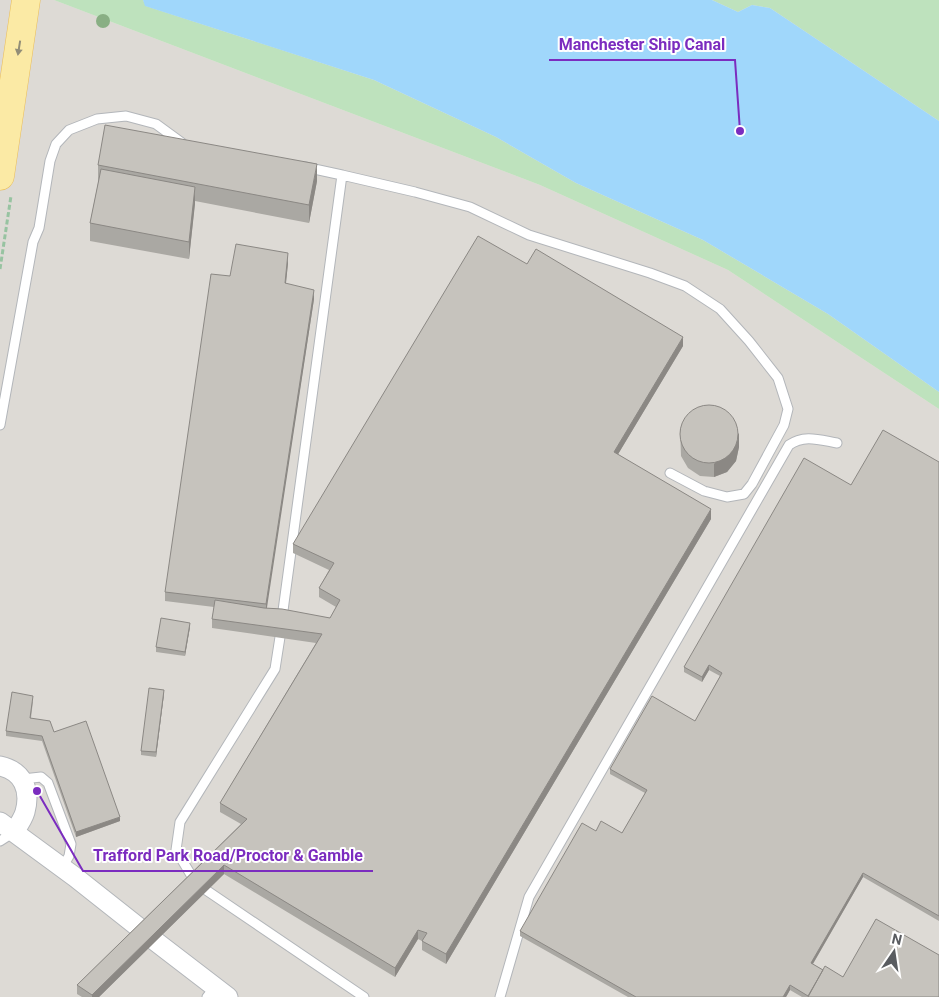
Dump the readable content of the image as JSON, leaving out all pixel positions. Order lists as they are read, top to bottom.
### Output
{
  "places": ["Manchester Ship Canal", "Trafford Park Road/Proctor & Gamble"],
  "north": "top"
}
